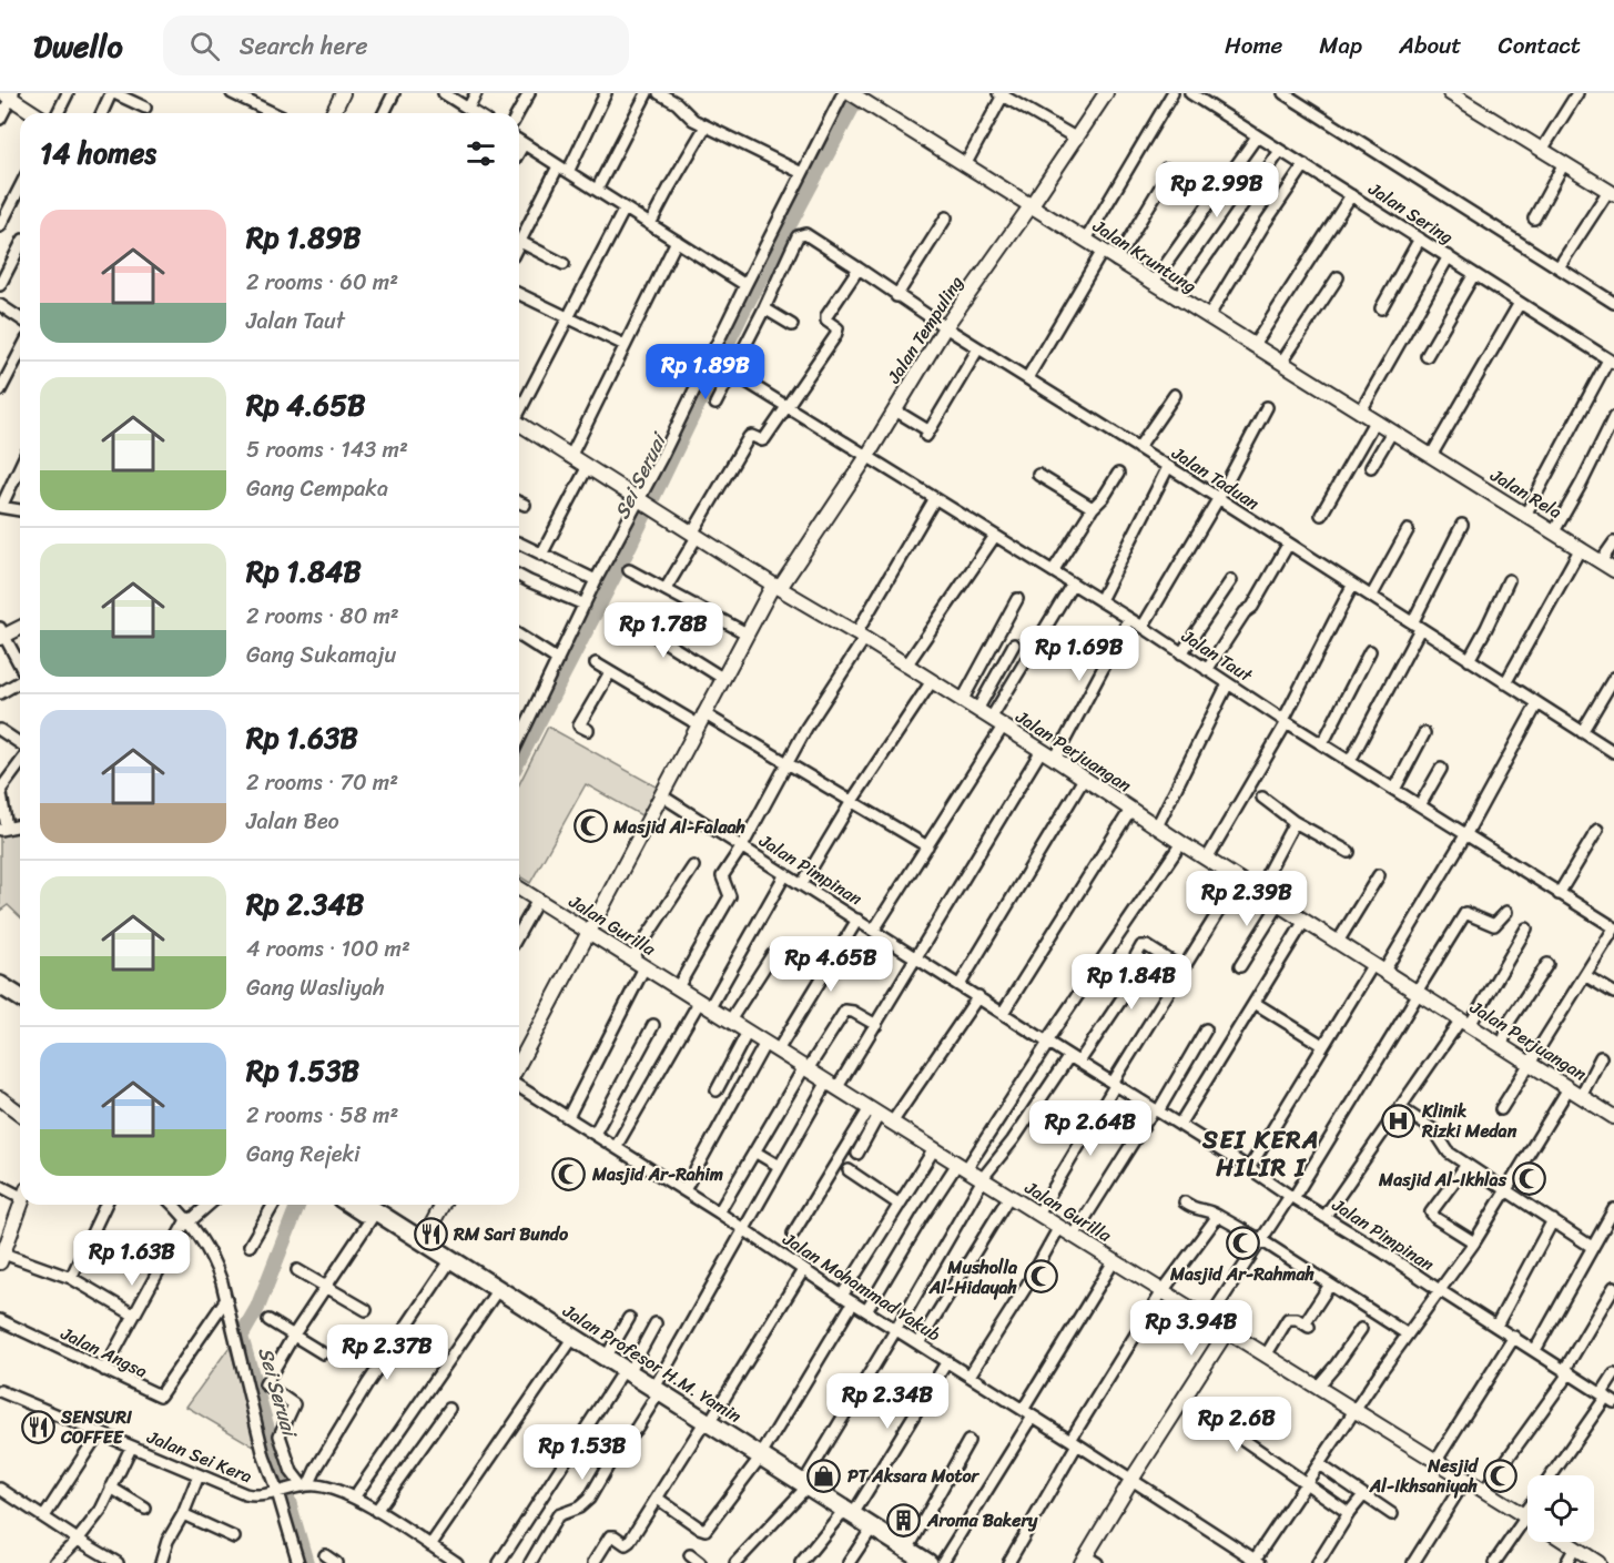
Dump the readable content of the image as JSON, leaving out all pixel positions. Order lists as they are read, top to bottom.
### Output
{
  "streets": {
    "main road": ["Jalan Profesor H.M. Yamin"],
    "street": [
      "Jalan Sering",
      "Jalan Kruntung",
      "Jalan Tempuling",
      "Jalan Taduan",
      "Jalan Rela",
      "Jalan Taut",
      "Jalan Perjuangan",
      "Jalan Pimpinan",
      "Jalan Gurilla",
      "Jalan Mohammad Yakub",
      "Jalan Angsa",
      "Jalan Sei Kera"
    ]
  },
  "crossings": [
    ["Jalan Kruntung", "Jalan Tempuling"],
    ["Jalan Kruntung", "Jalan Rela"],
    ["Jalan Tempuling", "Jalan Taduan"],
    ["Jalan Tempuling", "Jalan Taut"],
    ["Jalan Tempuling", "Jalan Perjuangan"],
    ["Jalan Tempuling", "Jalan Pimpinan"],
    ["Jalan Tempuling", "Jalan Gurilla"]
  ],
  "districts": ["SEI KERA HILIR I"],
  "water": ["Sei Seruai"],
  "places": {
    "mosque": [
      "Masjid Al-Falaah",
      "Masjid Ar-Rahim",
      "Masjid Al-Ikhlas",
      "Masjid Ar-Rahmah",
      "Musholla Al-Hidayah",
      "Nesjid Al-Ikhsaniyah"
    ],
    "hospital": ["Klinik Rizki Medan"],
    "restaurant": ["RM Sari Bundo", "SENSURI COFFEE"],
    "shop": ["PT Aksara Motor"],
    "building": ["Aroma Bakery"]
  },
  "page": {
    "header": "Dwello",
    "search": "Search here",
    "nav": [
      "Home",
      "Map",
      "About",
      "Contact"
    ],
    "heading": "14 homes",
    "price": [
      "Rp 2.99B",
      "Rp 1.89B",
      "Rp 1.78B",
      "Rp 1.69B",
      "Rp 2.39B",
      "Rp 4.65B",
      "Rp 1.84B",
      "Rp 2.64B",
      "Rp 1.63B",
      "Rp 3.94B",
      "Rp 2.37B",
      "Rp 2.34B",
      "Rp 2.6B",
      "Rp 1.53B"
    ],
    "list": [
      {
        "name": "Rp 1.89B",
        "note": "2 rooms · 60 m² · Jalan Taut"
      },
      {
        "name": "Rp 4.65B",
        "note": "5 rooms · 143 m² · Gang Cempaka"
      },
      {
        "name": "Rp 1.84B",
        "note": "2 rooms · 80 m² · Gang Sukamaju"
      },
      {
        "name": "Rp 1.63B",
        "note": "2 rooms · 70 m² · Jalan Beo"
      },
      {
        "name": "Rp 2.34B",
        "note": "4 rooms · 100 m² · Gang Wasliyah"
      },
      {
        "name": "Rp 1.53B",
        "note": "2 rooms · 58 m² · Gang Rejeki"
      }
    ]
  }
}
